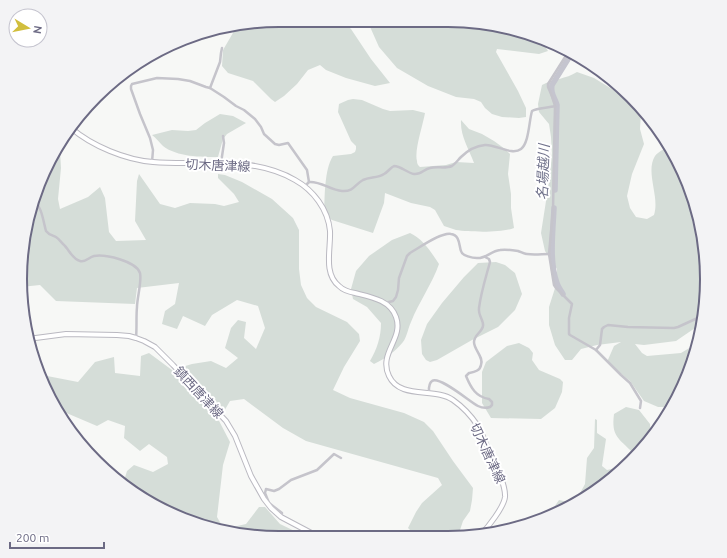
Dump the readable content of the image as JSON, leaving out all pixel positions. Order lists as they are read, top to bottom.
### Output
{
  "streets": {
    "main road": ["切木唐津線", "鎮西唐津線"]
  },
  "water": ["名場越川"],
  "scale_bar": "200 m",
  "north": "right"
}
